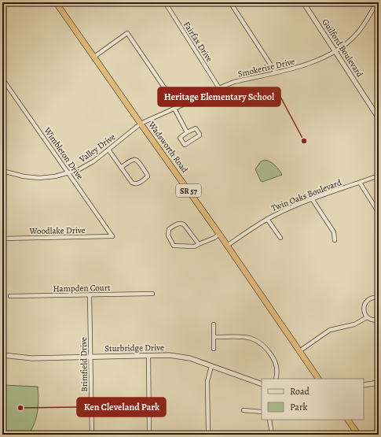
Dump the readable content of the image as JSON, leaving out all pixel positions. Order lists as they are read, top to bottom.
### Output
{
  "streets": {
    "highway": ["Wadsworth Road", "SR 57"],
    "street": [
      "Fairfax Drive",
      "Guilford Boulevard",
      "Smokerise Drive",
      "Valley Drive",
      "Wimbleton Drive",
      "Twin Oaks Boulevard",
      "Woodlake Drive",
      "Hampden Court",
      "Sturbridge Drive",
      "Brimfield Drive"
    ]
  },
  "crossings": [
    ["Fairfax Drive", "Smokerise Drive"],
    ["Guilford Boulevard", "Smokerise Drive"],
    ["Smokerise Drive", "Wadsworth Road"],
    ["Smokerise Drive", "Valley Drive"],
    ["Wadsworth Road", "Valley Drive"],
    ["Wadsworth Road", "Twin Oaks Boulevard"],
    ["Valley Drive", "Wimbleton Drive"],
    ["Wimbleton Drive", "Woodlake Drive"],
    ["Hampden Court", "Brimfield Drive"],
    ["Sturbridge Drive", "Brimfield Drive"]
  ],
  "places": ["Heritage Elementary School", "Ken Cleveland Park"],
  "legend": ["Road", "Park"]
}
